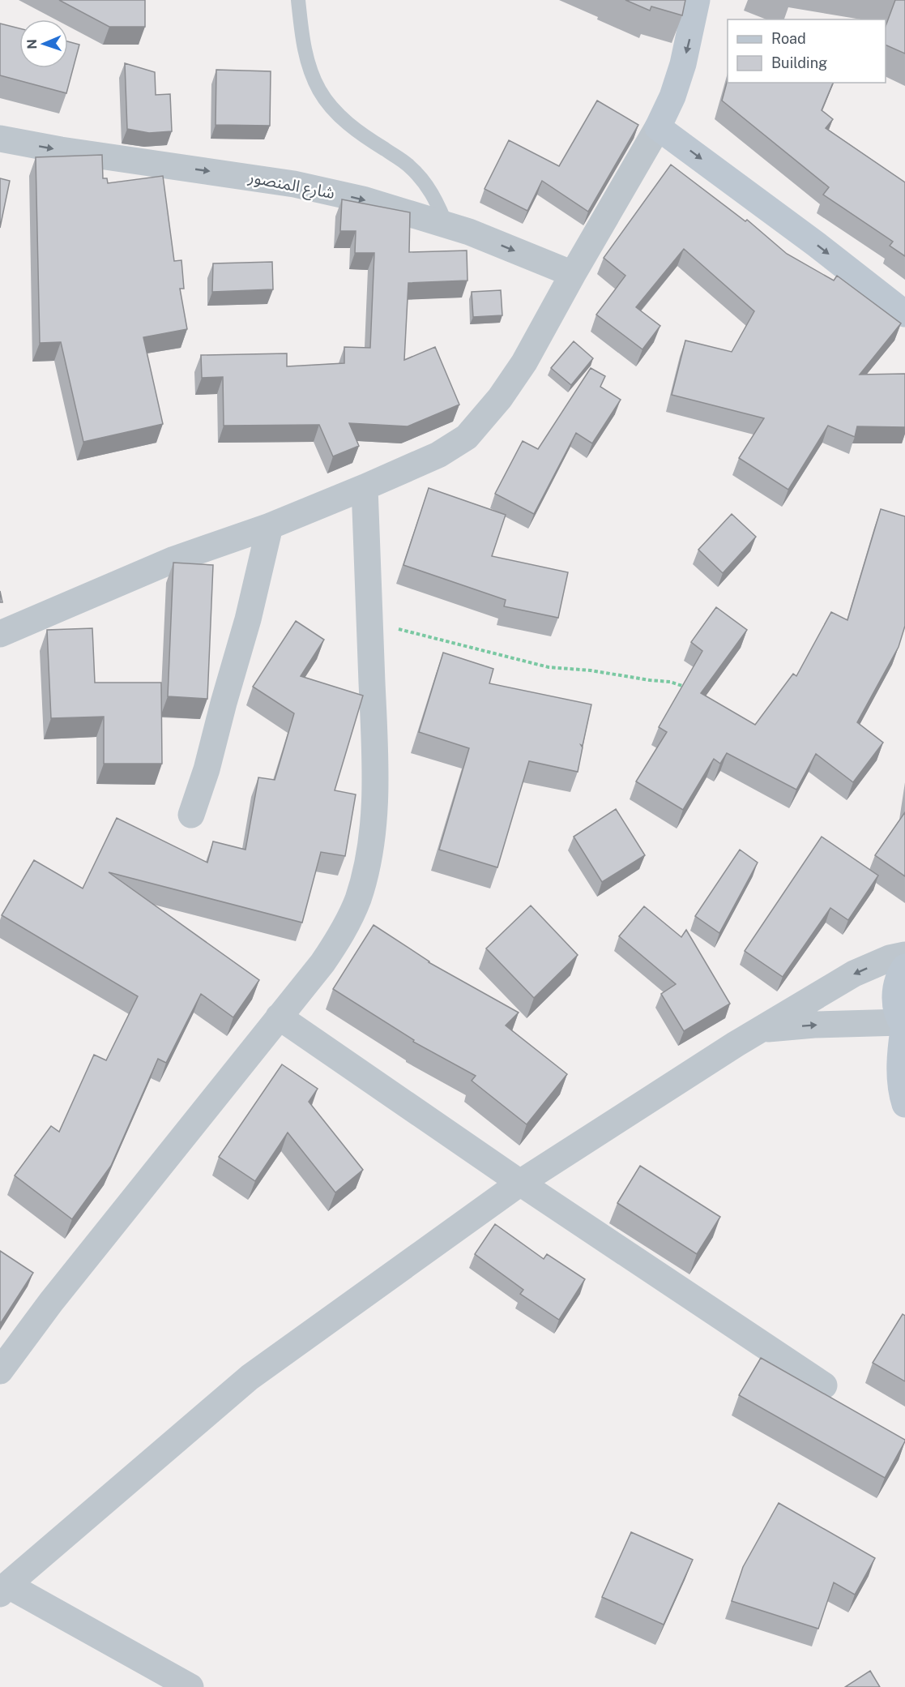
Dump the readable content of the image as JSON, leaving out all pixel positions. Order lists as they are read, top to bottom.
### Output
{
  "streets": {
    "street": ["شارع المنصور"]
  },
  "one_way": ["شارع المنصور"],
  "legend": ["Road", "Building"],
  "north": "left"
}
